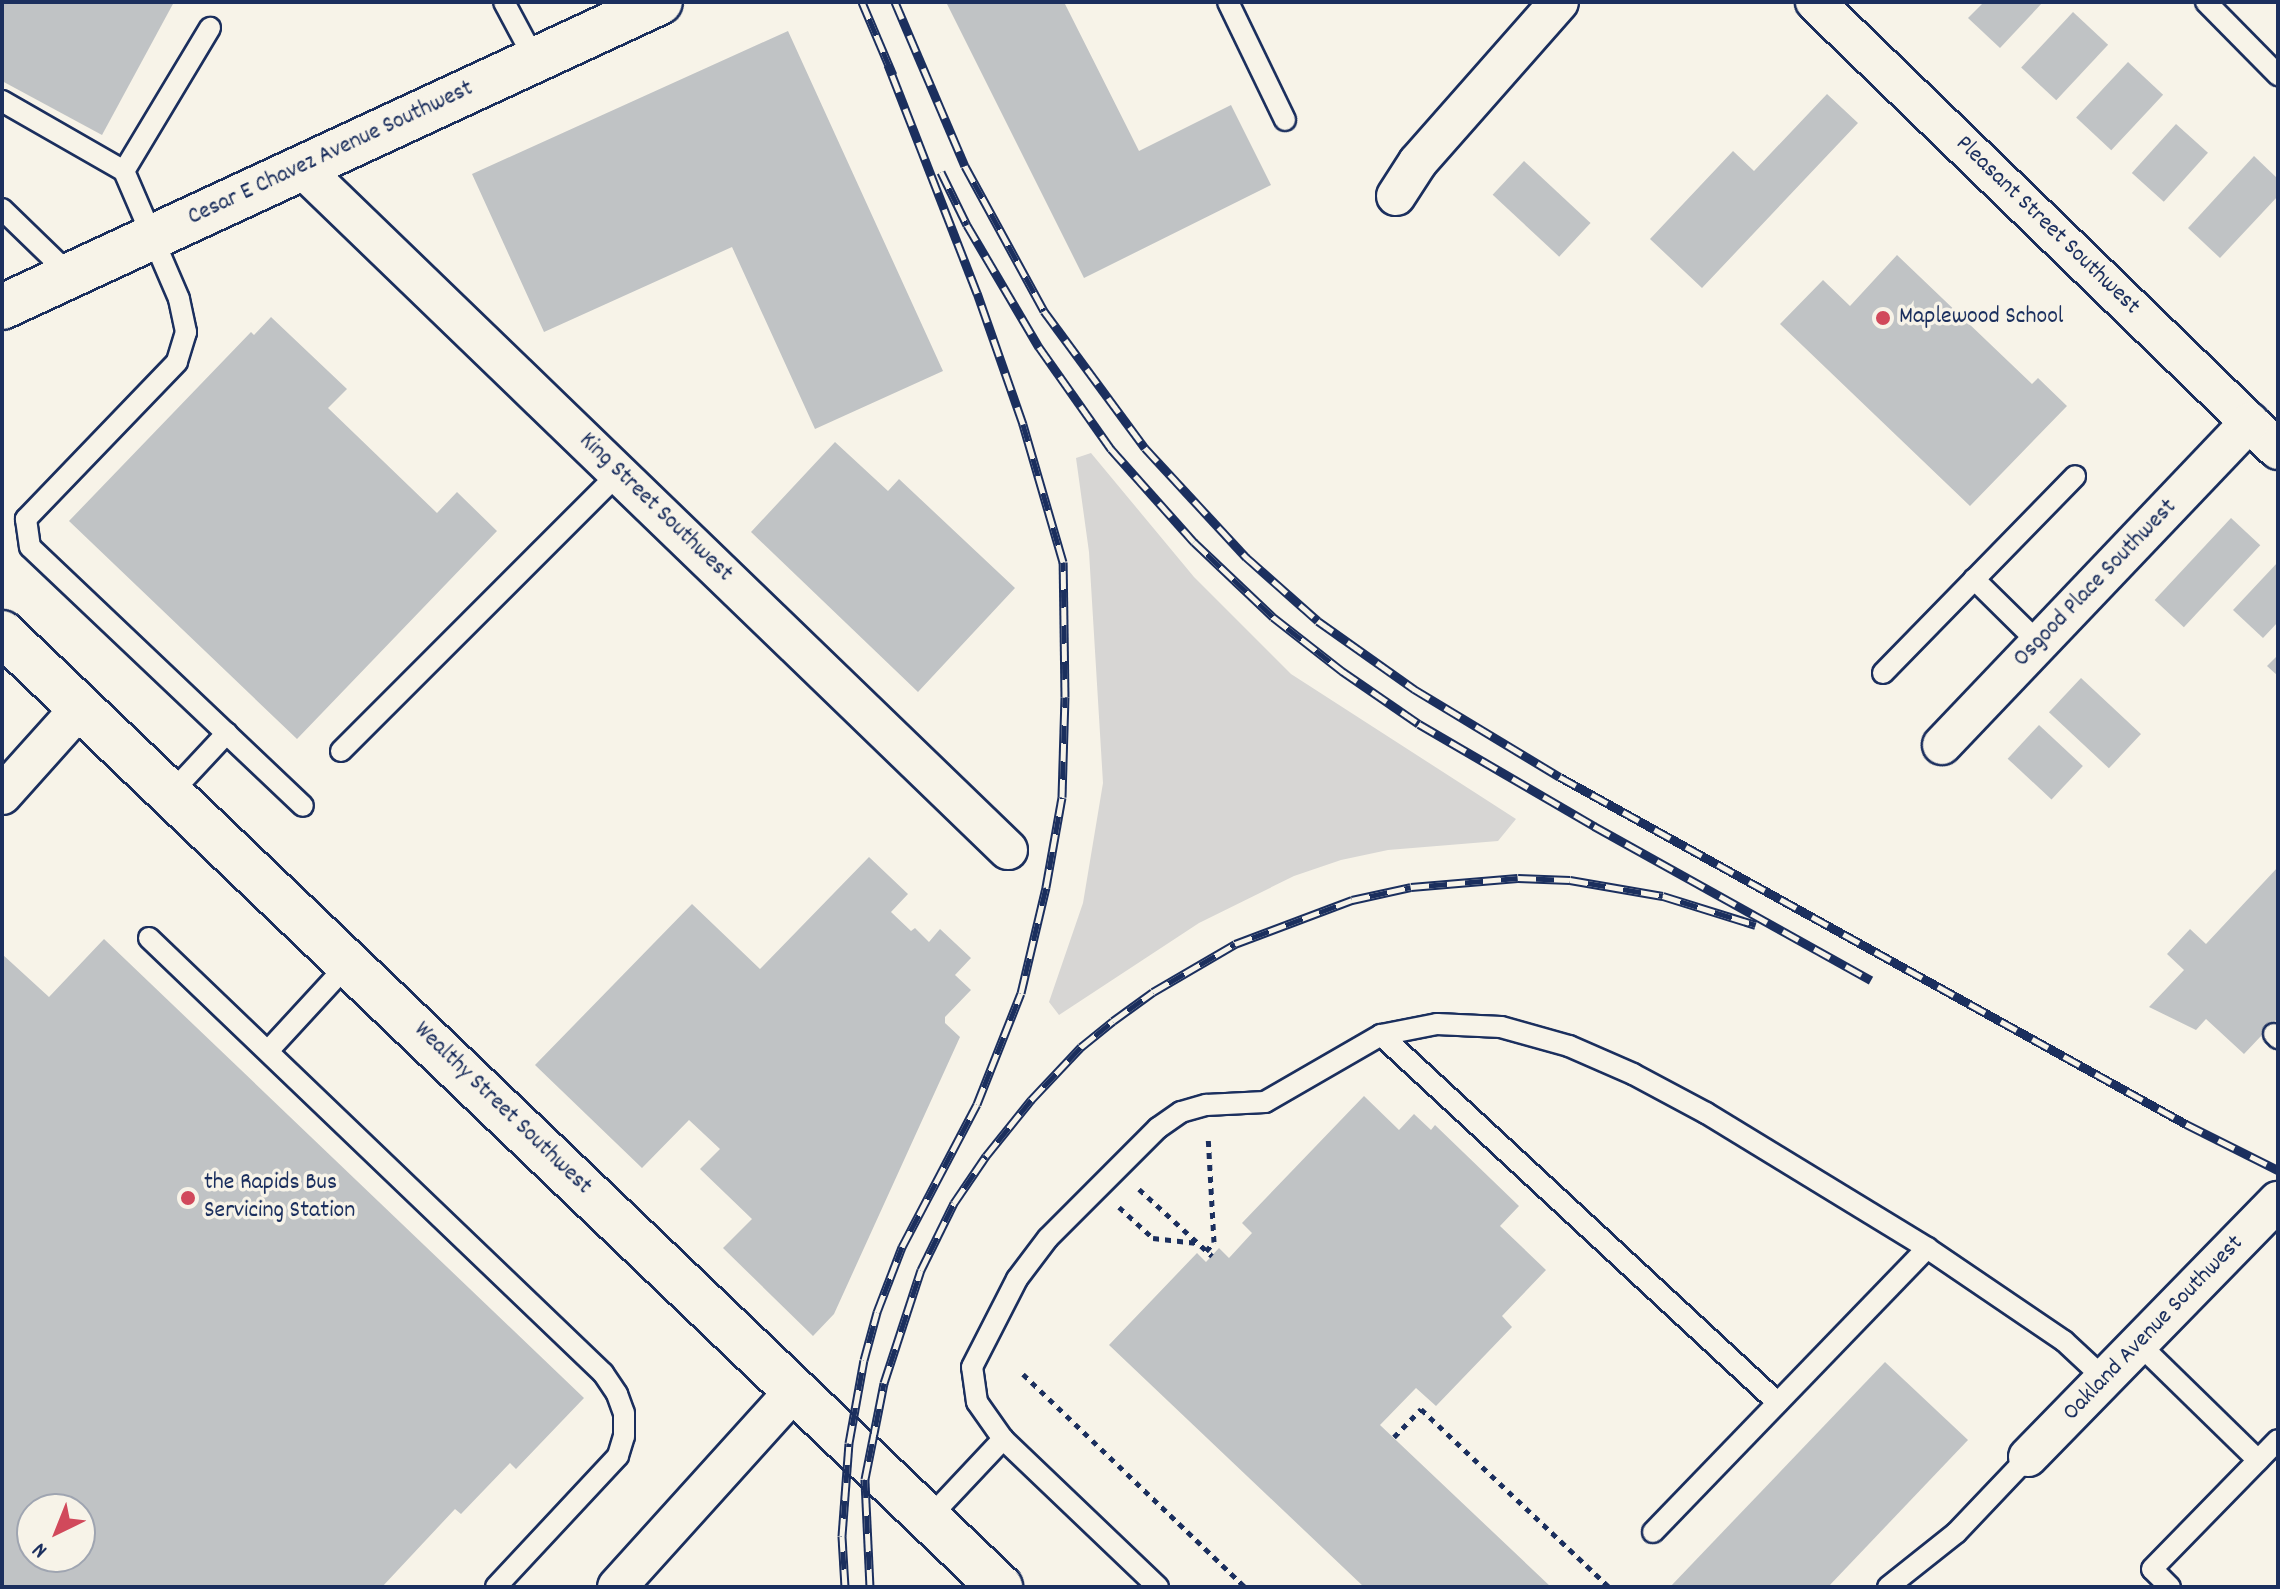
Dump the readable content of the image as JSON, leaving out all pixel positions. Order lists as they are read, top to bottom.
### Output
{
  "streets": {
    "main road": ["Cesar E Chavez Avenue Southwest", "Wealthy Street Southwest"],
    "street": [
      "Pleasant Street Southwest",
      "King Street Southwest",
      "Osgood Place Southwest",
      "Oakland Avenue Southwest"
    ]
  },
  "crossings": [
    ["Cesar E Chavez Avenue Southwest", "King Street Southwest"],
    ["Pleasant Street Southwest", "Osgood Place Southwest"]
  ],
  "places": ["Maplewood School", "the Rapids Bus Servicing Station"],
  "north": "bottom left"
}
